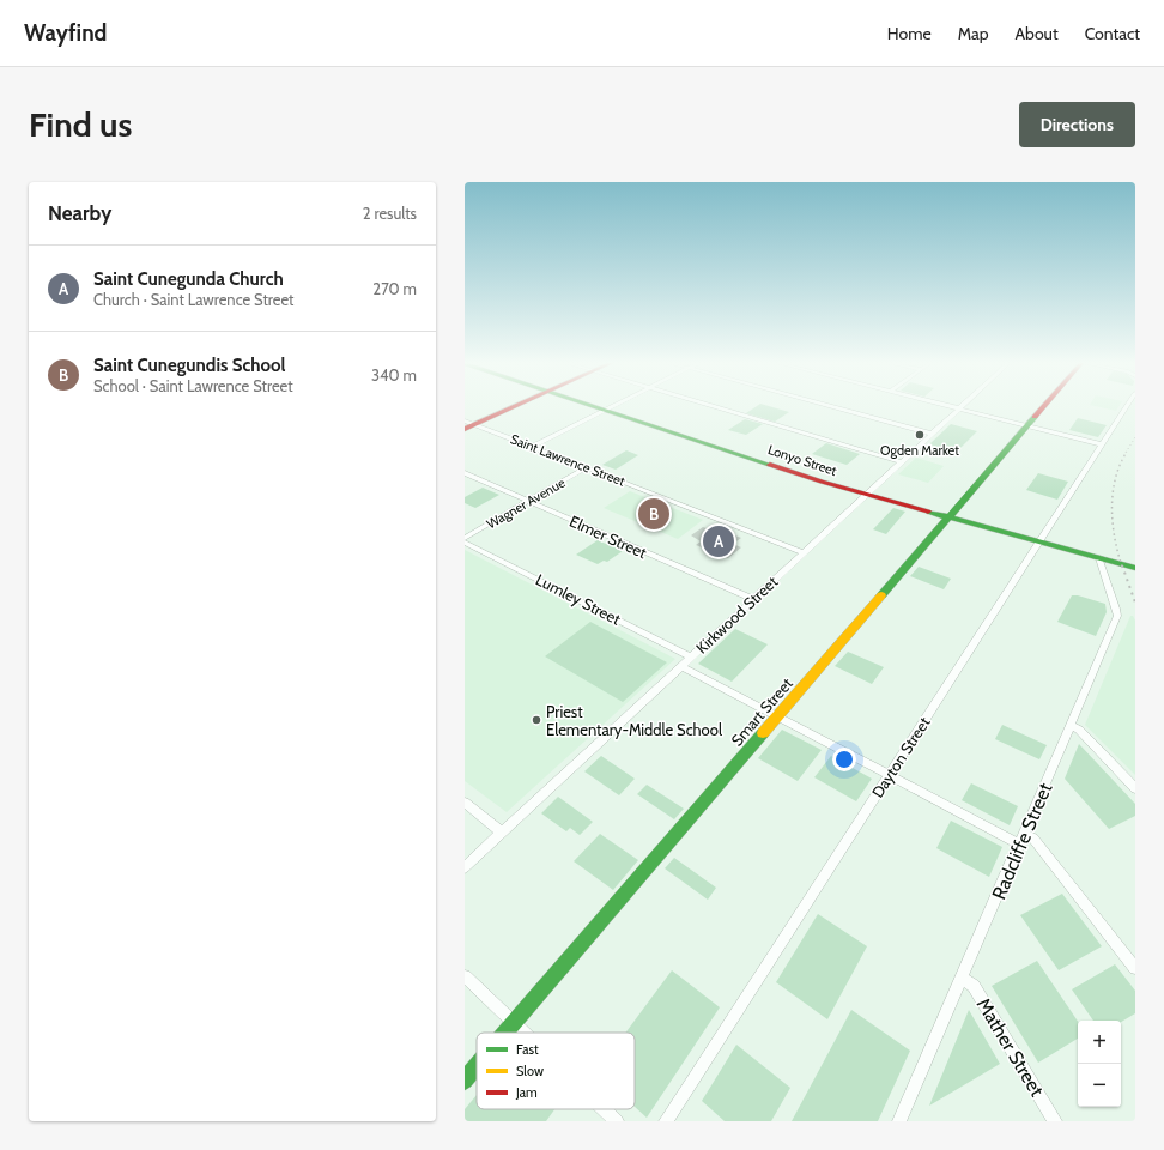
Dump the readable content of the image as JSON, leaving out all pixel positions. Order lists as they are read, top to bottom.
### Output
{
  "streets": {
    "street": [
      "Saint Lawrence Street",
      "Lonyo Street",
      "Wagner Avenue",
      "Elmer Street",
      "Lumley Street",
      "Kirkwood Street",
      "Smart Street",
      "Dayton Street",
      "Radcliffe Street",
      "Mather Street"
    ]
  },
  "crossings": [
    ["Saint Lawrence Street", "Wagner Avenue"],
    ["Saint Lawrence Street", "Kirkwood Street"],
    ["Lonyo Street", "Kirkwood Street"],
    ["Lonyo Street", "Smart Street"],
    ["Lonyo Street", "Dayton Street"],
    ["Lonyo Street", "Radcliffe Street"],
    ["Wagner Avenue", "Elmer Street"],
    ["Elmer Street", "Kirkwood Street"],
    ["Lumley Street", "Kirkwood Street"],
    ["Radcliffe Street", "Mather Street"]
  ],
  "places": ["Ogden Market", "Priest Elementary‑Middle School"],
  "legend": ["Fast", "Slow", "Jam"],
  "page": {
    "header": "Wayfind",
    "nav": [
      "Home",
      "Map",
      "About",
      "Contact"
    ],
    "buttons": "Directions",
    "title": "Find us",
    "heading": ["Nearby", "2 results"],
    "list": [
      {
        "mark": "A",
        "name": "Saint Cunegunda Church",
        "note": "Church · Saint Lawrence Street",
        "value": "270 m"
      },
      {
        "mark": "B",
        "name": "Saint Cunegundis School",
        "note": "School · Saint Lawrence Street",
        "value": "340 m"
      }
    ],
    "pins": ["B", "A"],
    "map_buttons": ["+", "−"]
  }
}
